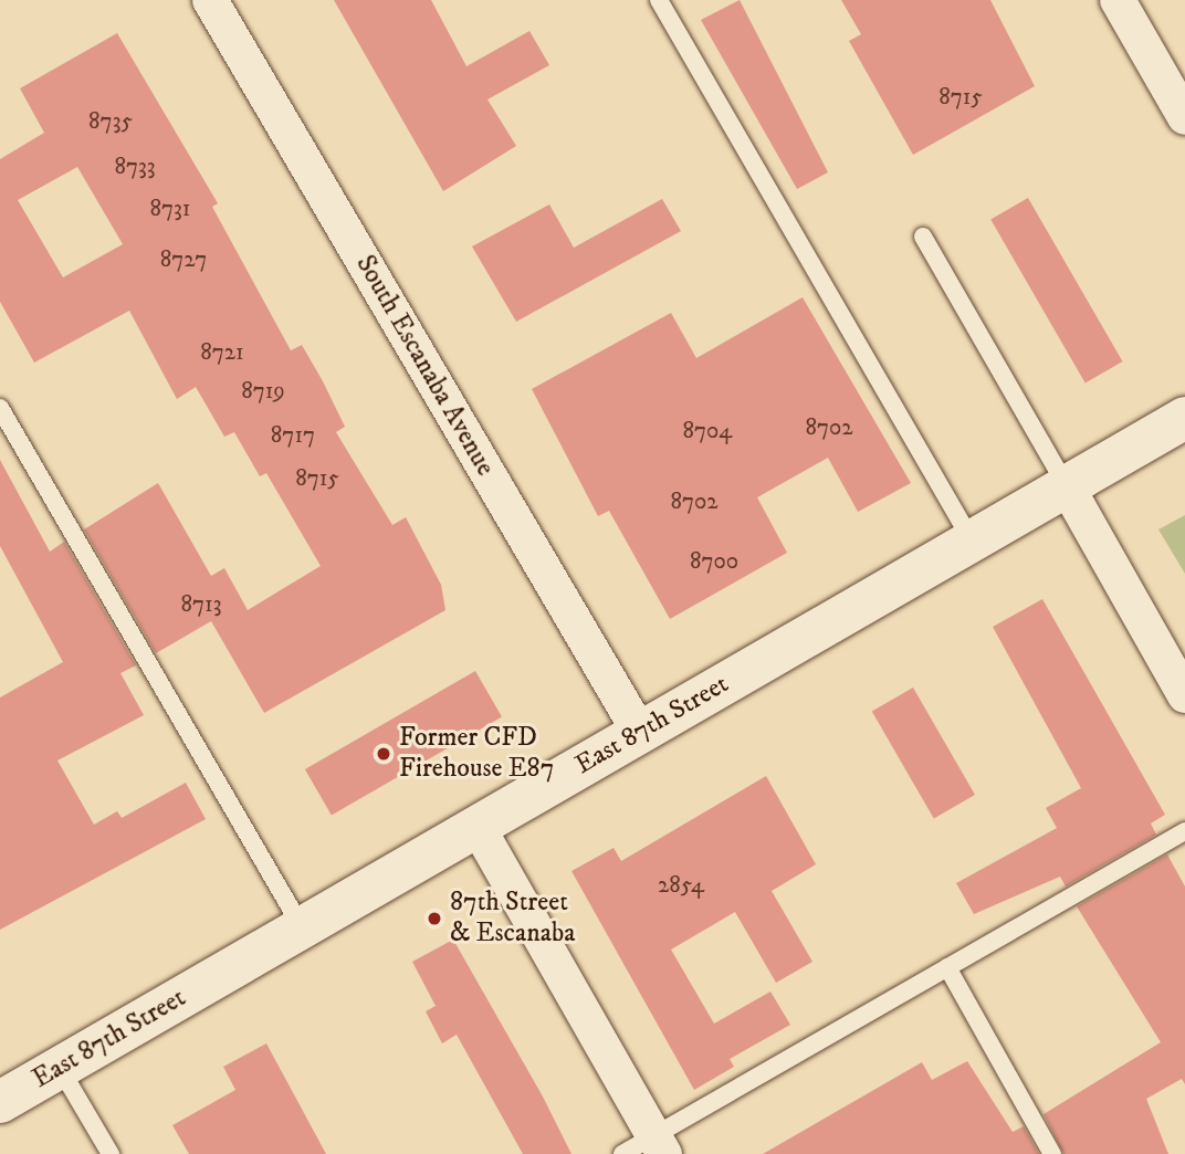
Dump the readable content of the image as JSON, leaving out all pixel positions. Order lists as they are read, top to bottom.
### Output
{
  "streets": {
    "main road": ["East 87th Street"],
    "street": ["South Escanaba Avenue"]
  },
  "crossings": [
    ["South Escanaba Avenue", "East 87th Street"]
  ],
  "places": ["Former CFD Firehouse E87", "87th Street & Escanaba"],
  "house_numbers": [
    "8715",
    "8735",
    "8733",
    "8731",
    "8727",
    "8721",
    "8719",
    "8702",
    "8704",
    "8717",
    "8715",
    "8702",
    "8700",
    "8713",
    "2854"
  ]
}
